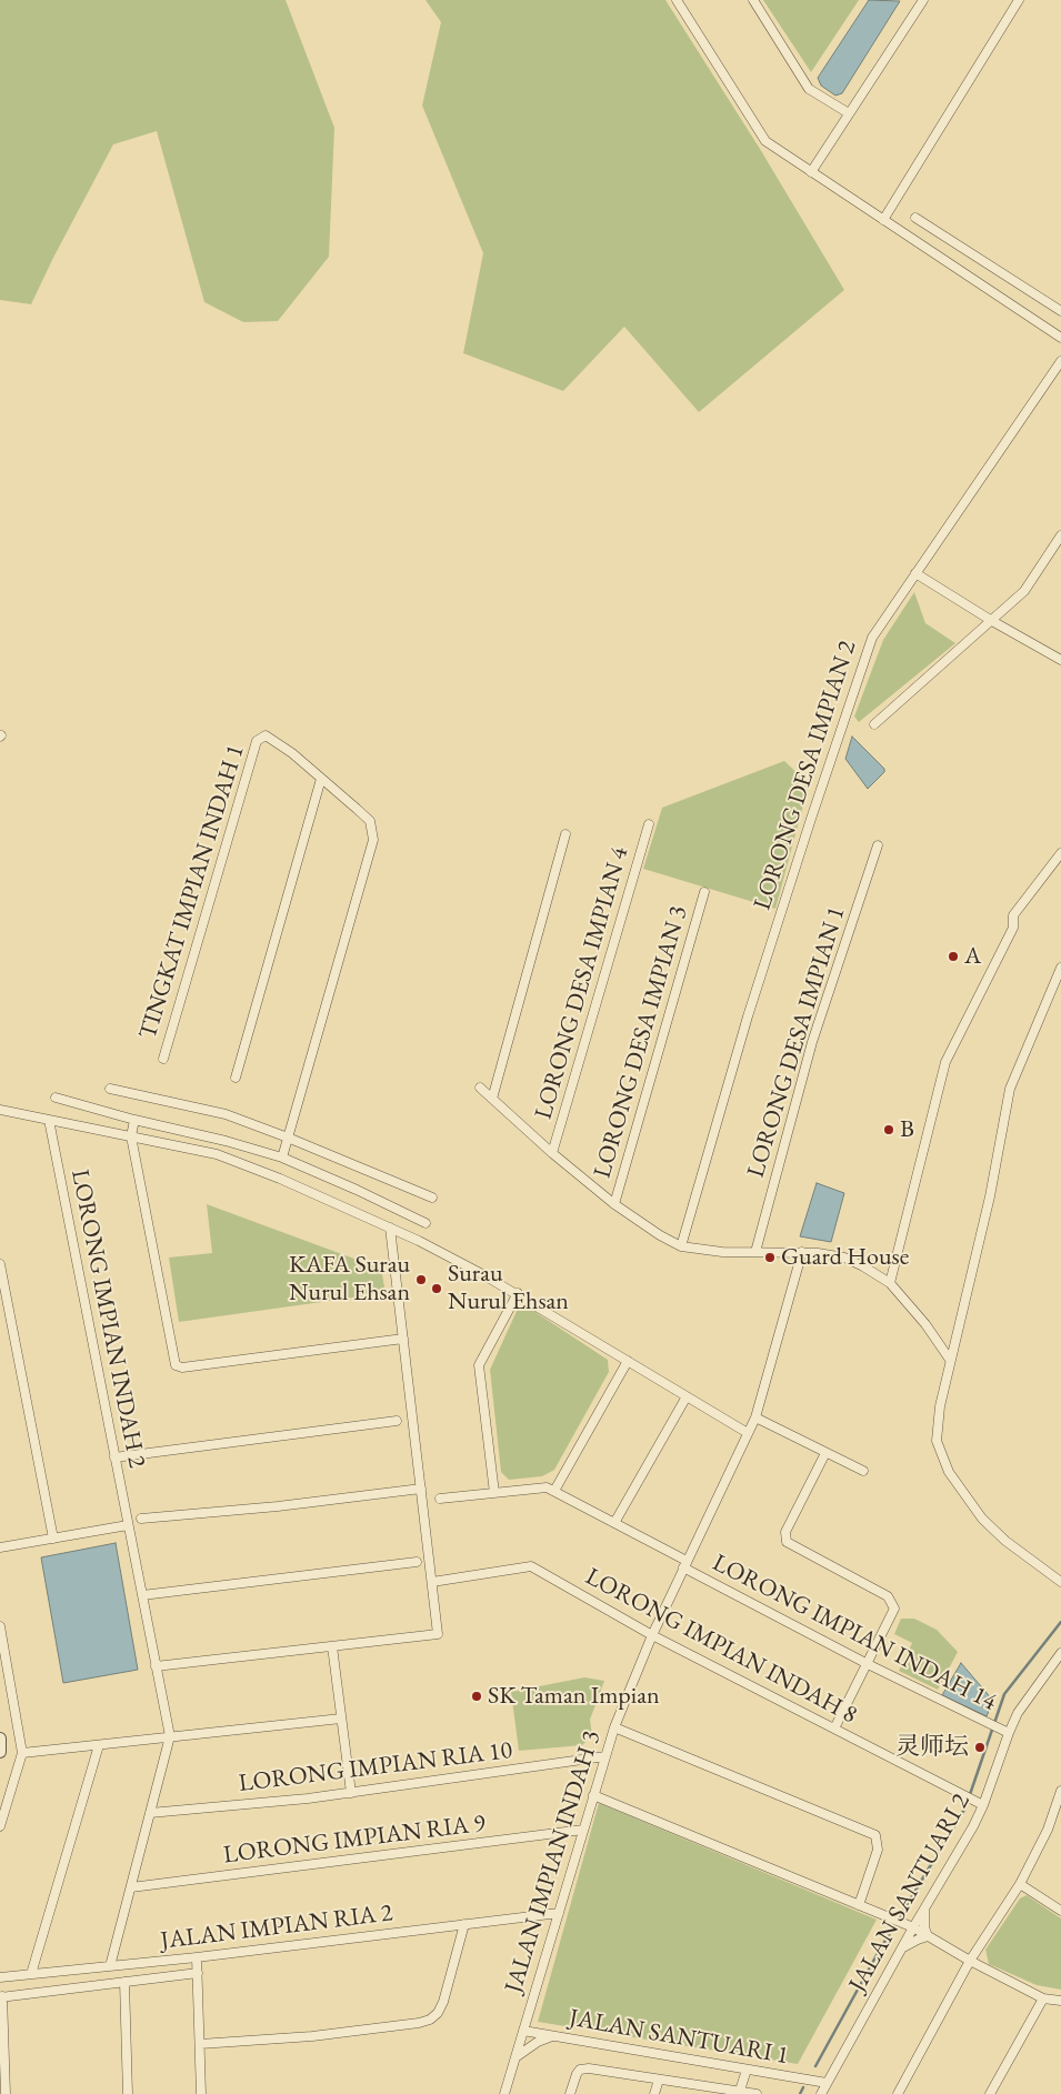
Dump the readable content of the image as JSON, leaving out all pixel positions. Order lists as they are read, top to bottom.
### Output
{
  "streets": {
    "street": [
      "LORONG DESA IMPIAN 2",
      "TINGKAT IMPIAN INDAH 1",
      "LORONG DESA IMPIAN 4",
      "LORONG DESA IMPIAN 3",
      "LORONG DESA IMPIAN 1",
      "LORONG IMPIAN INDAH 2",
      "LORONG IMPIAN INDAH 14",
      "LORONG IMPIAN INDAH 8",
      "LORONG IMPIAN RIA 10",
      "LORONG IMPIAN RIA 9",
      "JALAN IMPIAN INDAH 3",
      "JALAN SANTUARI 2",
      "JALAN IMPIAN RIA 2",
      "JALAN SANTUARI 1"
    ]
  },
  "crossings": [
    ["LORONG IMPIAN INDAH 14", "JALAN IMPIAN INDAH 3"],
    ["LORONG IMPIAN INDAH 14", "JALAN SANTUARI 2"],
    ["LORONG IMPIAN INDAH 8", "JALAN IMPIAN INDAH 3"],
    ["LORONG IMPIAN INDAH 8", "JALAN SANTUARI 2"],
    ["LORONG IMPIAN RIA 10", "JALAN IMPIAN INDAH 3"],
    ["LORONG IMPIAN RIA 9", "JALAN IMPIAN INDAH 3"],
    ["JALAN IMPIAN INDAH 3", "JALAN IMPIAN RIA 2"],
    ["JALAN IMPIAN INDAH 3", "JALAN SANTUARI 1"],
    ["JALAN SANTUARI 2", "JALAN SANTUARI 1"]
  ],
  "places": [
    "A",
    "B",
    "Guard House",
    "KAFA Surau Nurul Ehsan",
    "Surau Nurul Ehsan",
    "SK Taman Impian",
    "灵师坛"
  ]
}
